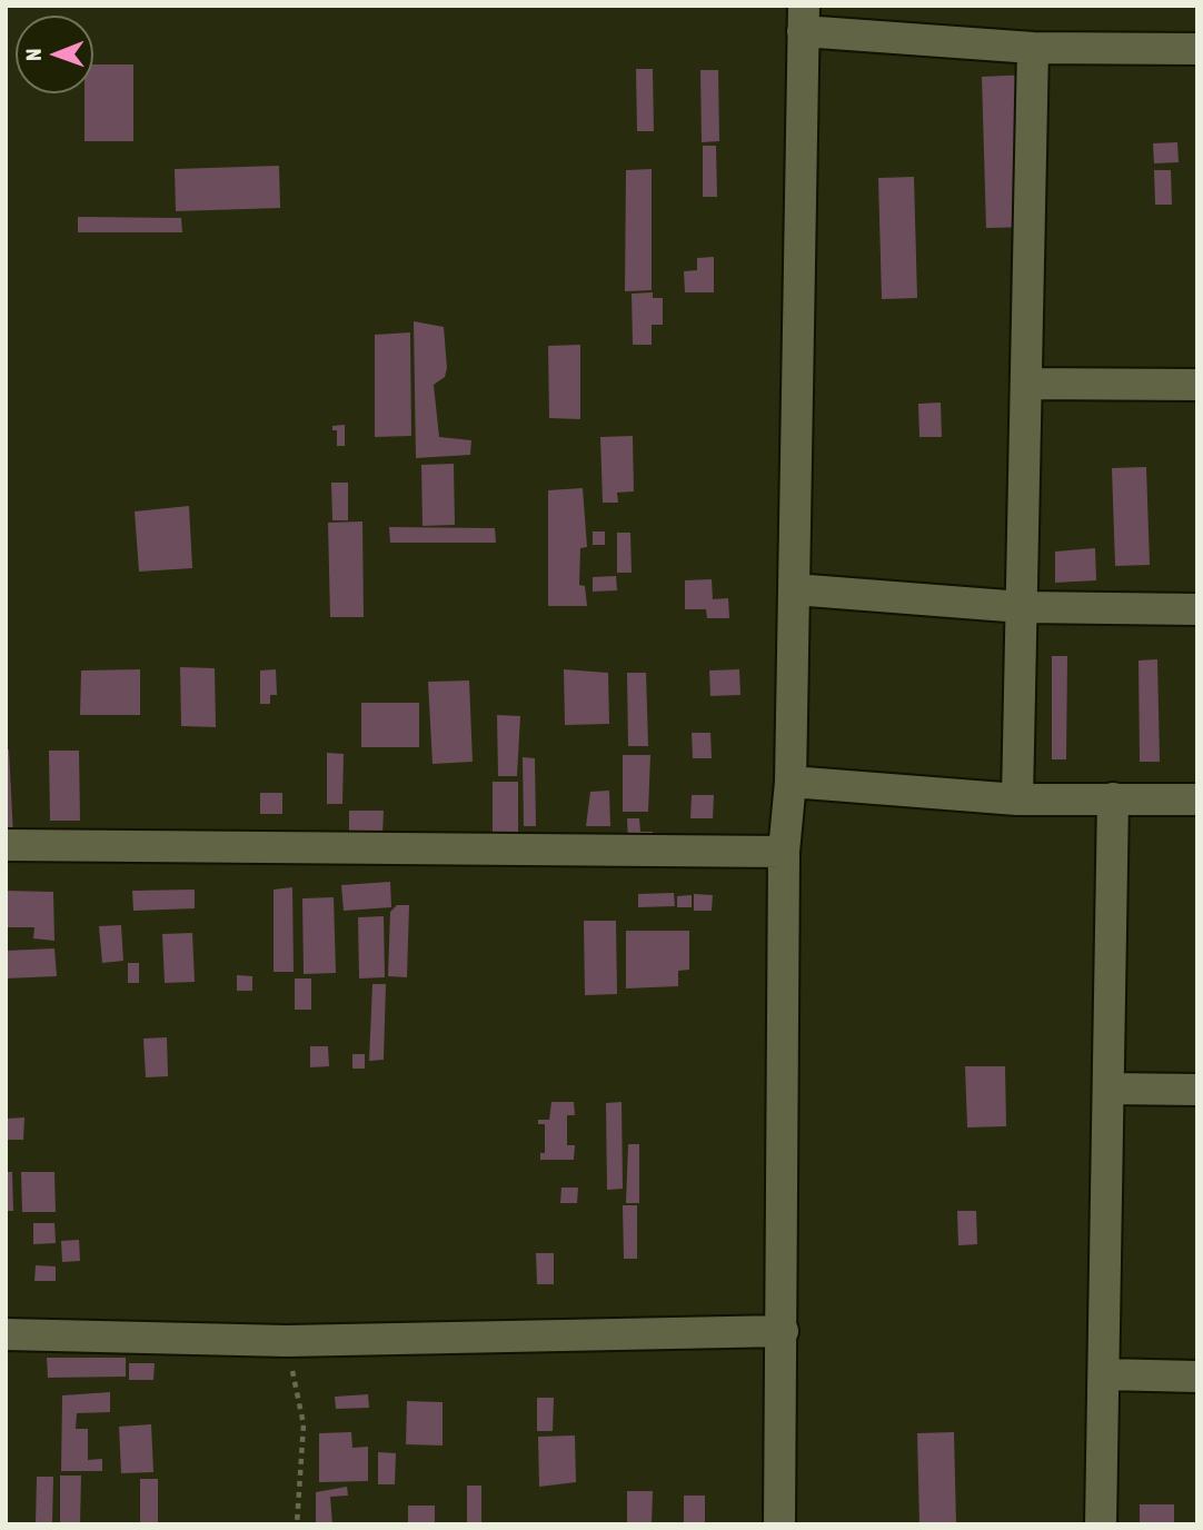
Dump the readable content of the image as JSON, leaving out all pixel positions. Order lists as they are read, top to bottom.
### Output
{
  "north": "left"
}
